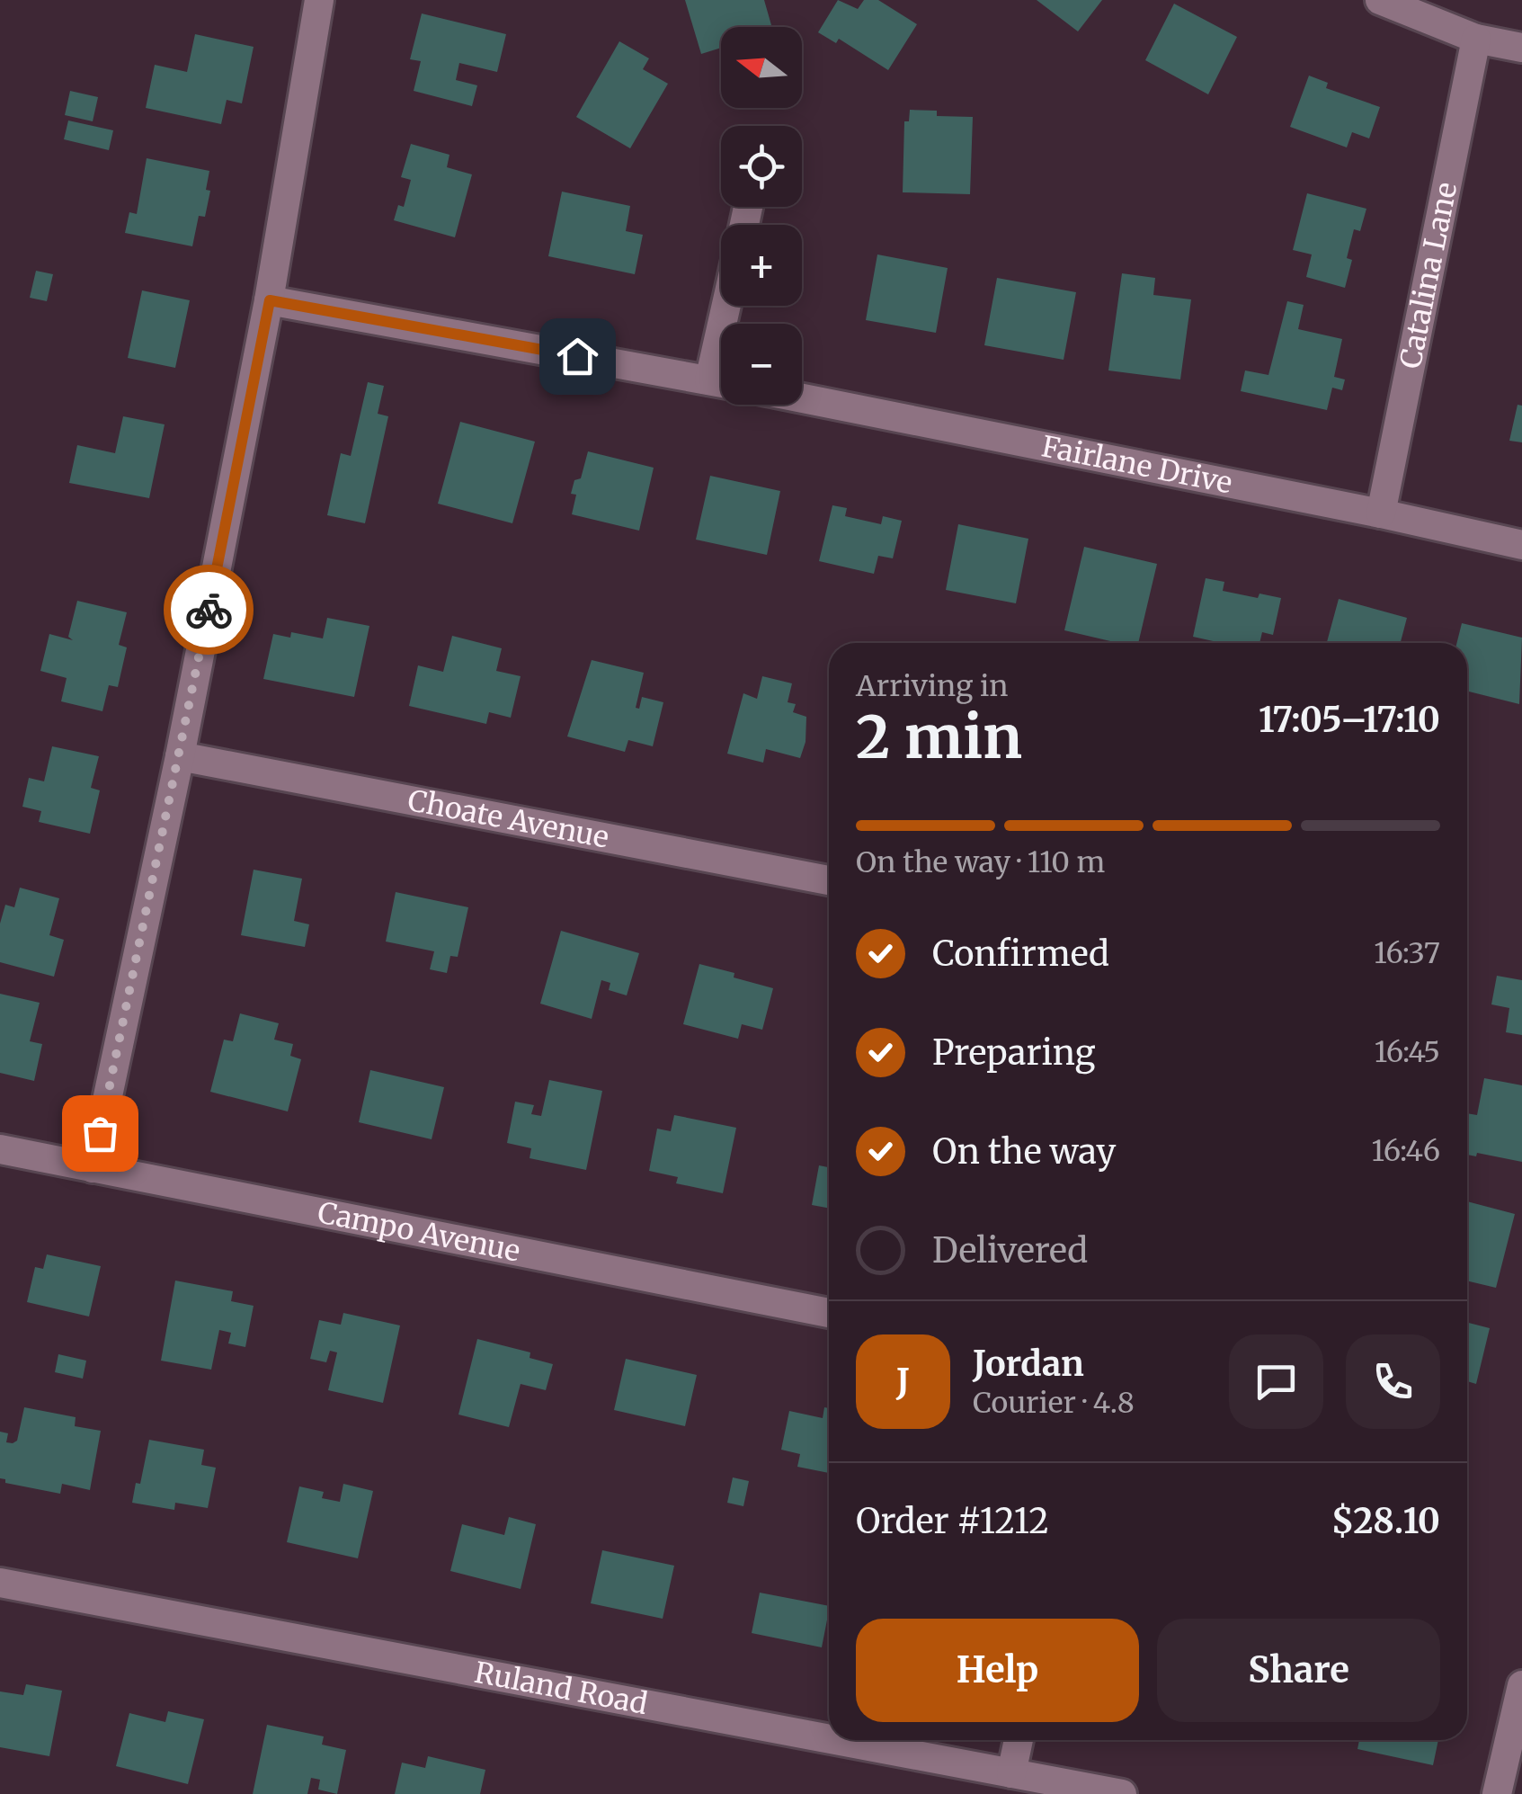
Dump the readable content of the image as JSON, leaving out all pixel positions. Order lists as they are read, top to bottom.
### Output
{
  "streets": {
    "street": [
      "Catalina Lane",
      "Fairlane Drive",
      "Choate Avenue",
      "Campo Avenue",
      "Ruland Road"
    ]
  },
  "crossings": [
    ["Catalina Lane", "Fairlane Drive"]
  ],
  "north": "left",
  "page": {
    "map_buttons": ["+", "−"],
    "heading": ["2 min", "Arriving in", "17:05–17:10"],
    "panel": [
      "Jordan",
      "Courier · 4.8",
      "Order #1212",
      "$28.10"
    ],
    "bar": "On the way · 110 m",
    "list": [
      ["Confirmed", "16:37"],
      ["Preparing", "16:45"],
      ["On the way", "16:46"],
      "Delivered"
    ],
    "round": "J",
    "buttons": ["Help", "Share"]
  }
}
